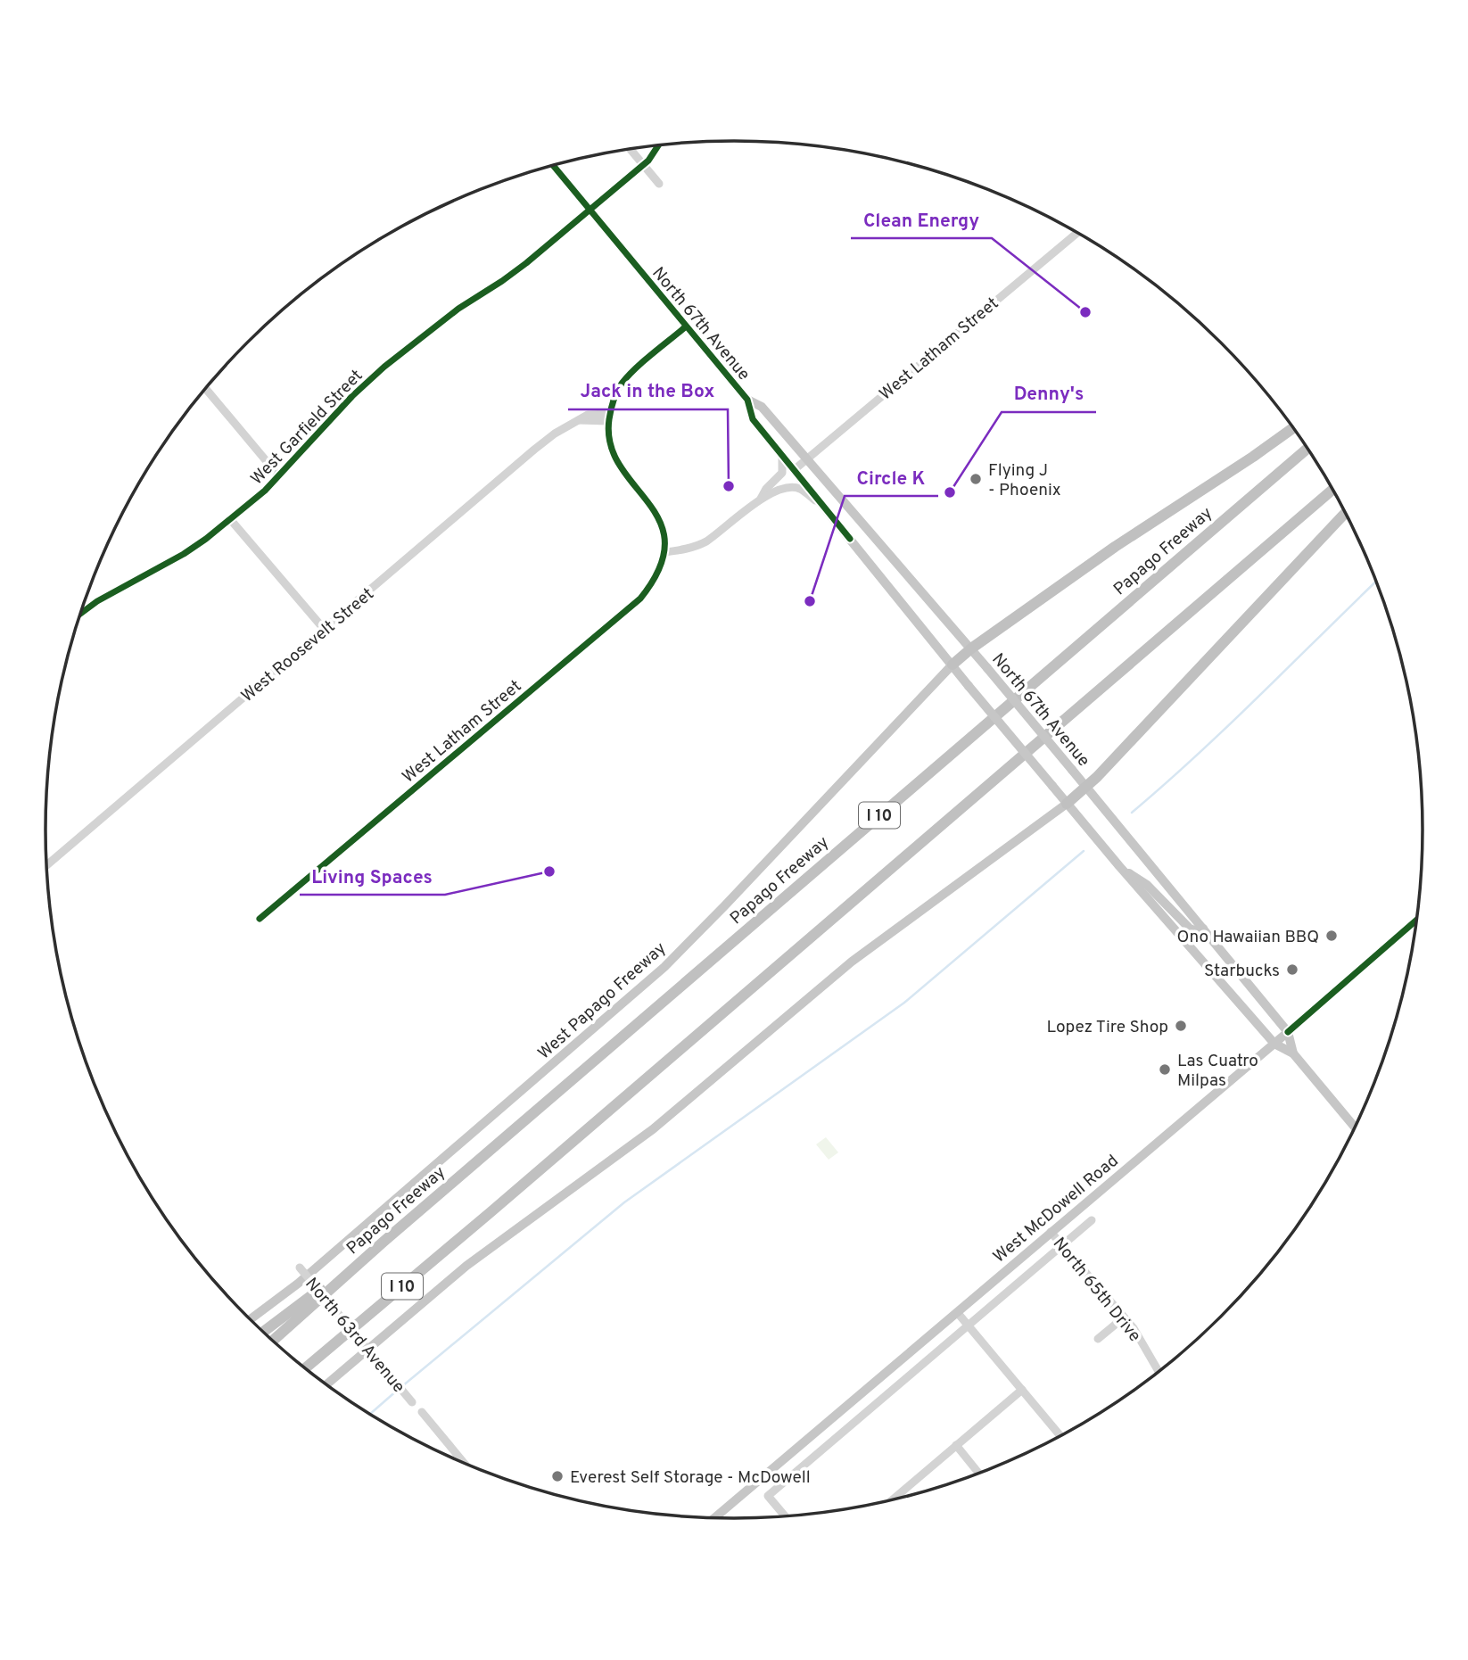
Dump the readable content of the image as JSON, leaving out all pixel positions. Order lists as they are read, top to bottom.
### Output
{
  "streets": {
    "highway": ["Papago Freeway", "I 10"],
    "main road": ["North 67th Avenue", "West Papago Freeway", "West McDowell Road"],
    "street": [
      "West Latham Street",
      "West Garfield Street",
      "West Roosevelt Street",
      "North 65th Drive",
      "North 63rd Avenue"
    ]
  },
  "crossings": [
    ["North 67th Avenue", "West Latham Street"],
    ["North 67th Avenue", "West Garfield Street"],
    ["North 67th Avenue", "West Papago Freeway"],
    ["North 67th Avenue", "West McDowell Road"],
    ["West McDowell Road", "North 65th Drive"]
  ],
  "places": [
    "Clean Energy",
    "Flying J - Phoenix",
    "Jack in the Box",
    "Denny's",
    "Circle K",
    "Living Spaces",
    "Ono Hawaiian BBQ",
    "Starbucks",
    "Lopez Tire Shop",
    "Las Cuatro Milpas",
    "Everest Self Storage - McDowell"
  ]
}
